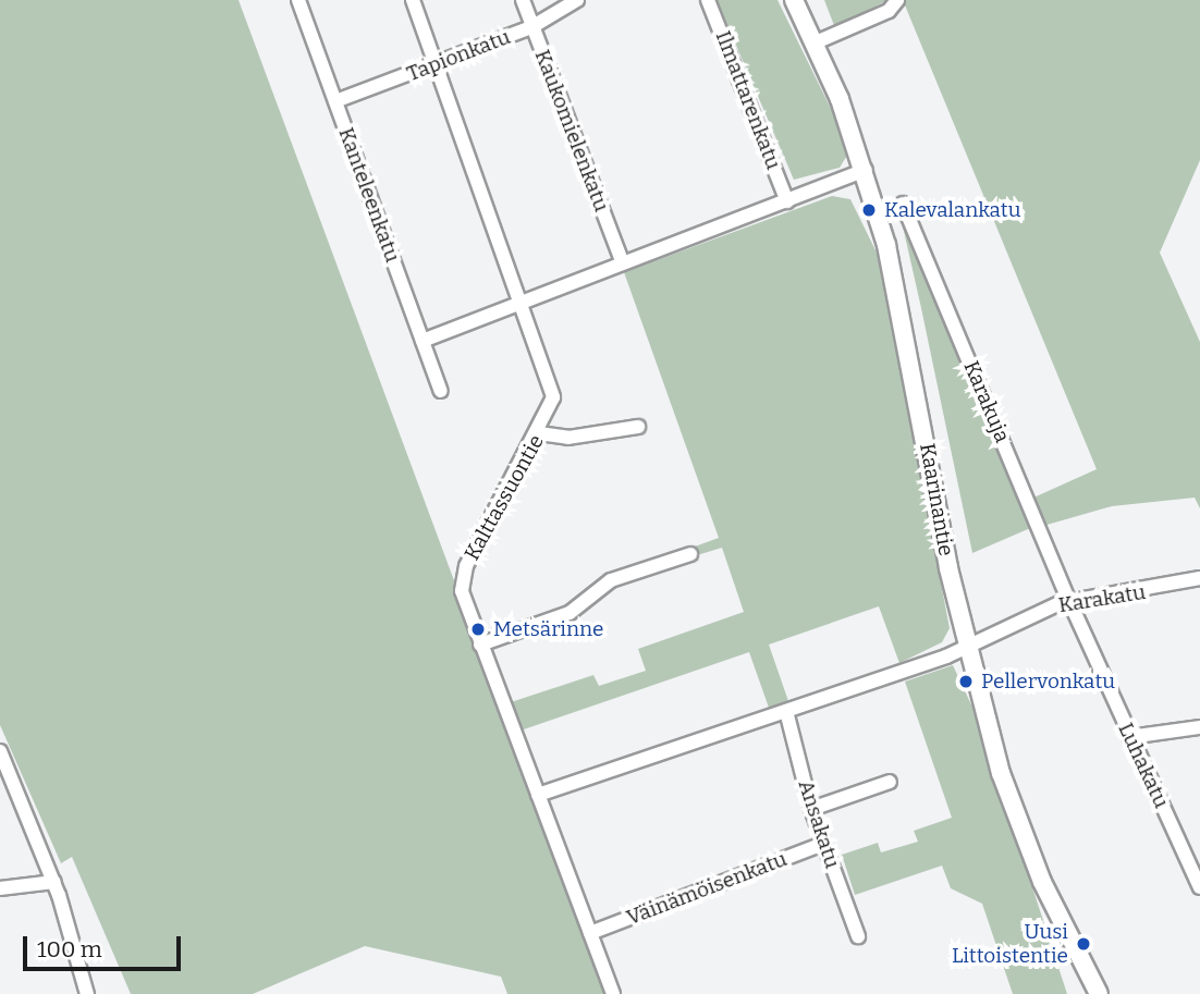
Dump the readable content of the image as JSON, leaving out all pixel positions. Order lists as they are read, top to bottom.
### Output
{
  "streets": {
    "main road": ["Kaarinantie"],
    "street": [
      "Tapionkatu",
      "Ilmattarenkatu",
      "Kaukomielenkatu",
      "Kanteleenkatu",
      "Karakuja",
      "Kalttassuontie",
      "Karakatu",
      "Luhakatu",
      "Ansakatu",
      "Väinämöisenkatu"
    ]
  },
  "crossings": [
    ["Tapionkatu", "Kaukomielenkatu"],
    ["Tapionkatu", "Kanteleenkatu"],
    ["Tapionkatu", "Kalttassuontie"],
    ["Karakuja", "Karakatu"],
    ["Karakuja", "Luhakatu"],
    ["Kalttassuontie", "Väinämöisenkatu"],
    ["Kaarinantie", "Karakatu"],
    ["Karakatu", "Luhakatu"],
    ["Ansakatu", "Väinämöisenkatu"]
  ],
  "places": [
    "Kalevalankatu",
    "Metsärinne",
    "Pellervonkatu",
    "Uusi Littoistentie"
  ],
  "scale_bar": "100 m"
}
